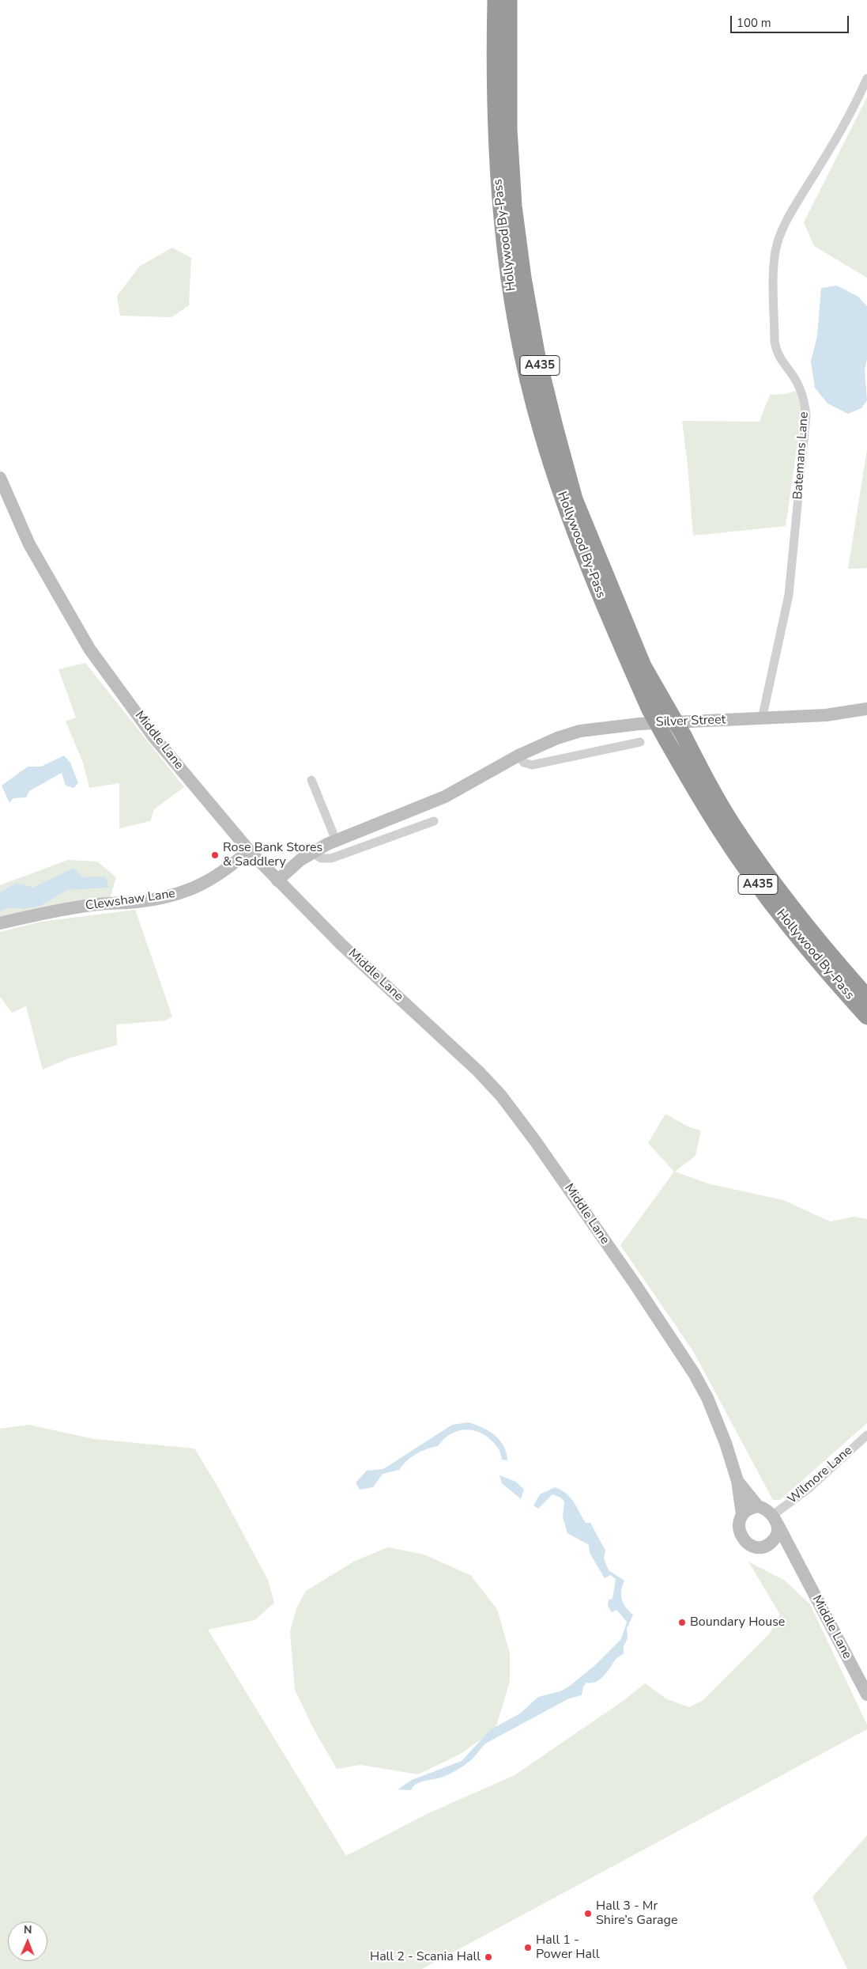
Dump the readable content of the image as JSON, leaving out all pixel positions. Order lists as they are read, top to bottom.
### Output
{
  "streets": {
    "highway": ["Hollywood By-Pass", "A435"],
    "street": [
      "Batemans Lane",
      "Silver Street",
      "Middle Lane",
      "Clewshaw Lane",
      "Wilmore Lane"
    ]
  },
  "crossings": [
    ["Batemans Lane", "Silver Street"],
    ["Silver Street", "Middle Lane"],
    ["Middle Lane", "Clewshaw Lane"],
    ["Middle Lane", "Wilmore Lane"]
  ],
  "places": [
    "Rose Bank Stores & Saddlery",
    "Boundary House",
    "Hall 3 - Mr Shire’s Garage",
    "Hall 1 - Power Hall",
    "Hall 2 - Scania Hall"
  ],
  "scale_bar": "100 m",
  "north": "top"
}
